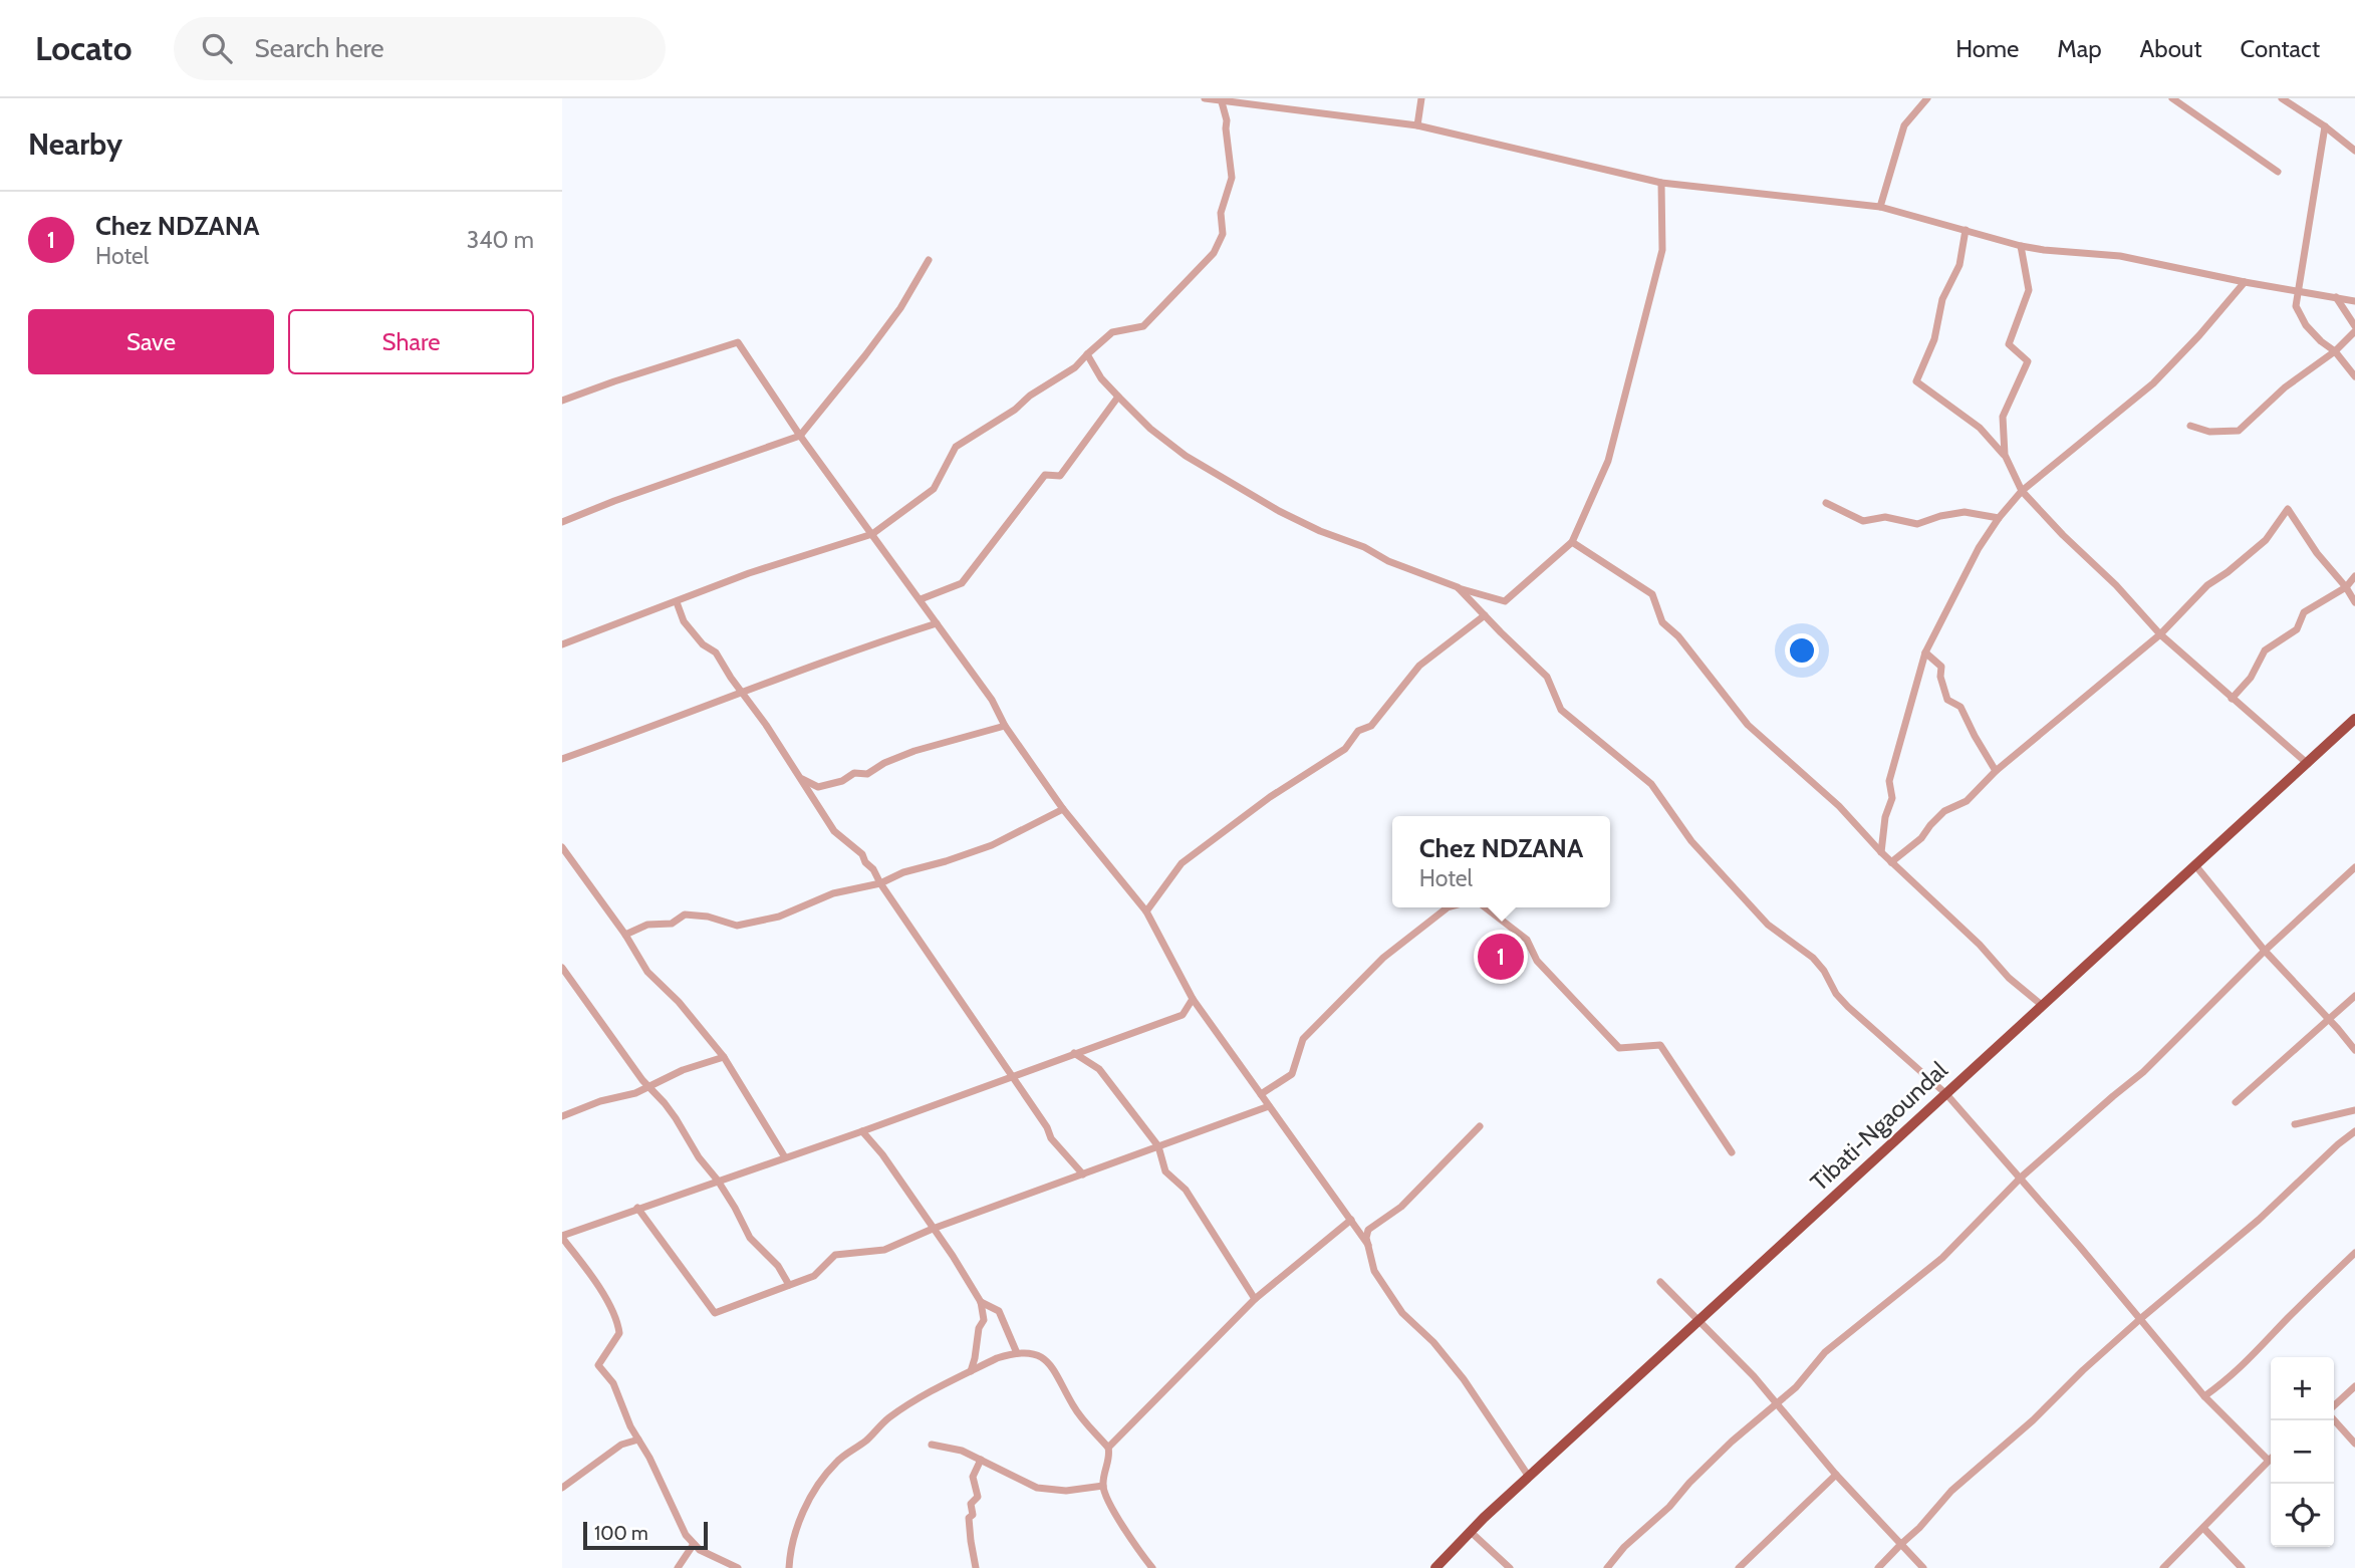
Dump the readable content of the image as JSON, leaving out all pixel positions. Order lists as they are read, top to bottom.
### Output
{
  "streets": {
    "highway": ["Tibati-Ngaoundal"]
  },
  "scale_bar": "100 m",
  "page": {
    "header": "Locato",
    "search": "Search here",
    "nav": [
      "Home",
      "Map",
      "About",
      "Contact"
    ],
    "heading": "Nearby",
    "list": [
      {
        "mark": "1",
        "name": "Chez NDZANA",
        "note": "Hotel",
        "value": "340 m"
      }
    ],
    "buttons": ["Save", "Share"],
    "popup": ["Chez NDZANA", "Hotel"],
    "pins": "1",
    "map_buttons": ["+", "−"],
    "scale": "100 m"
  }
}
